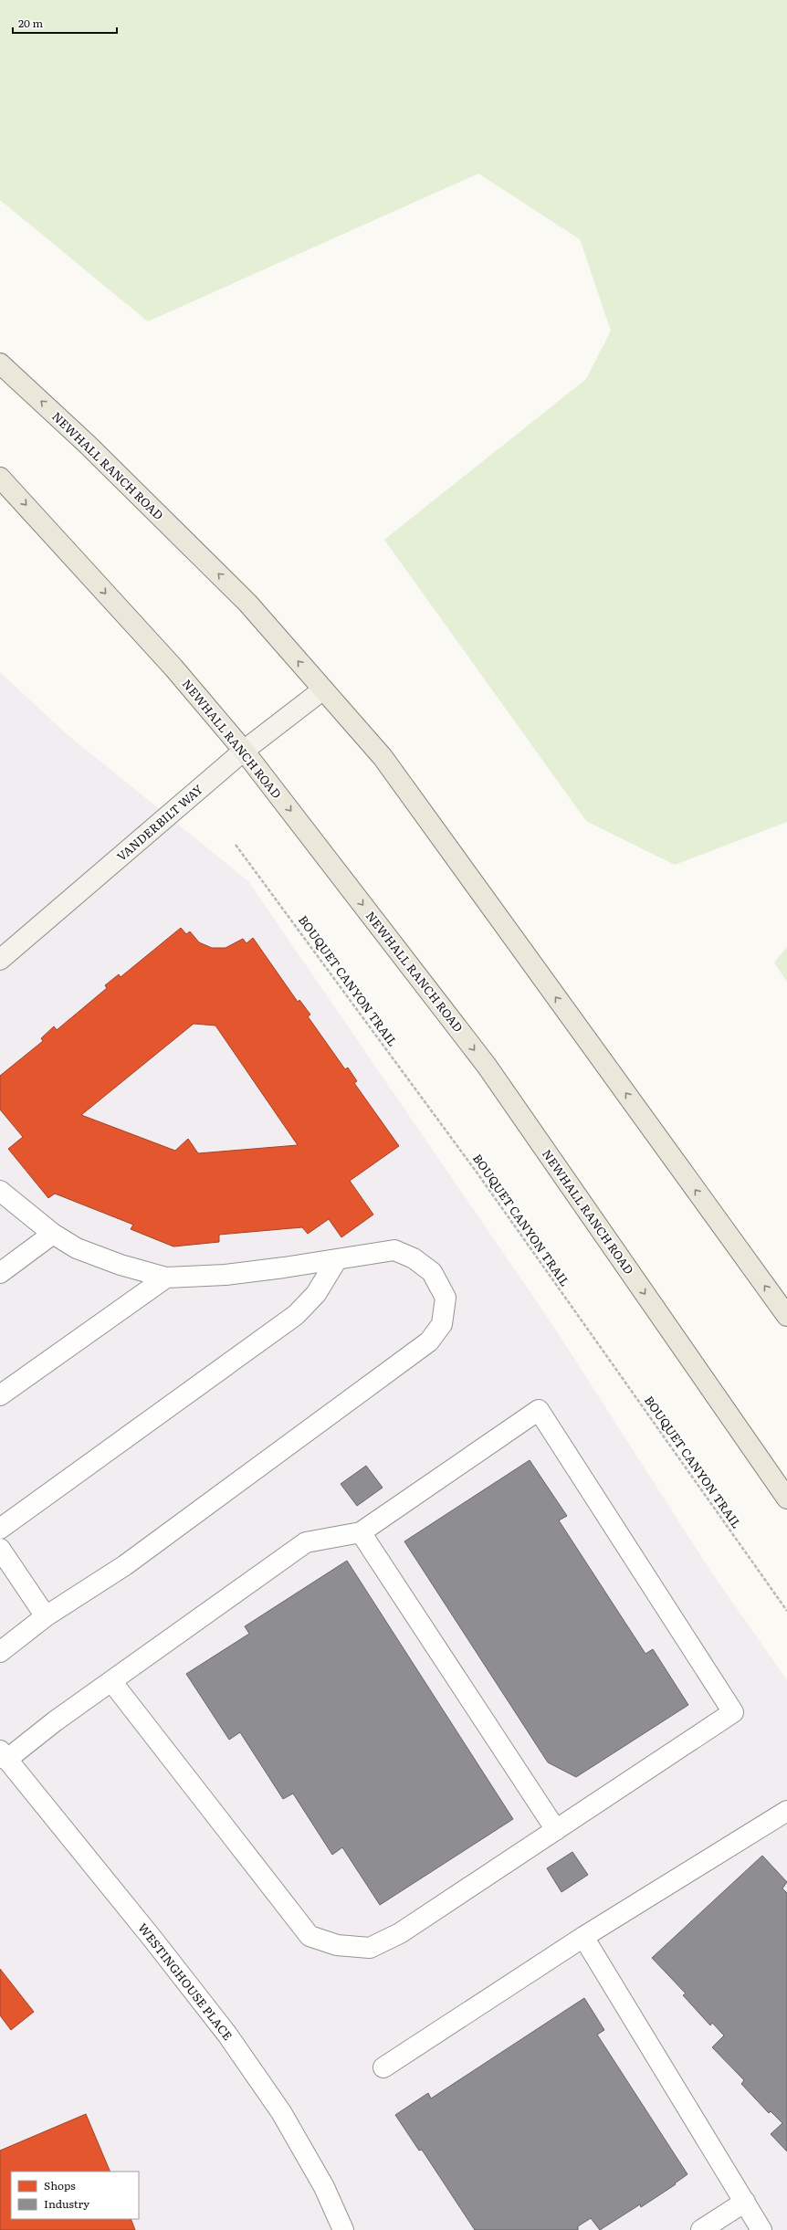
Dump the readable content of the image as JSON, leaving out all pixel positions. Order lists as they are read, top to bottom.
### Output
{
  "streets": {
    "main road": ["NEWHALL RANCH ROAD"],
    "street": ["VANDERBILT WAY", "WESTINGHOUSE PLACE"],
    "path": ["BOUQUET CANYON TRAIL"]
  },
  "crossings": [
    ["NEWHALL RANCH ROAD", "VANDERBILT WAY"]
  ],
  "legend": ["Shops", "Industry"],
  "scale_bar": "20 m"
}
